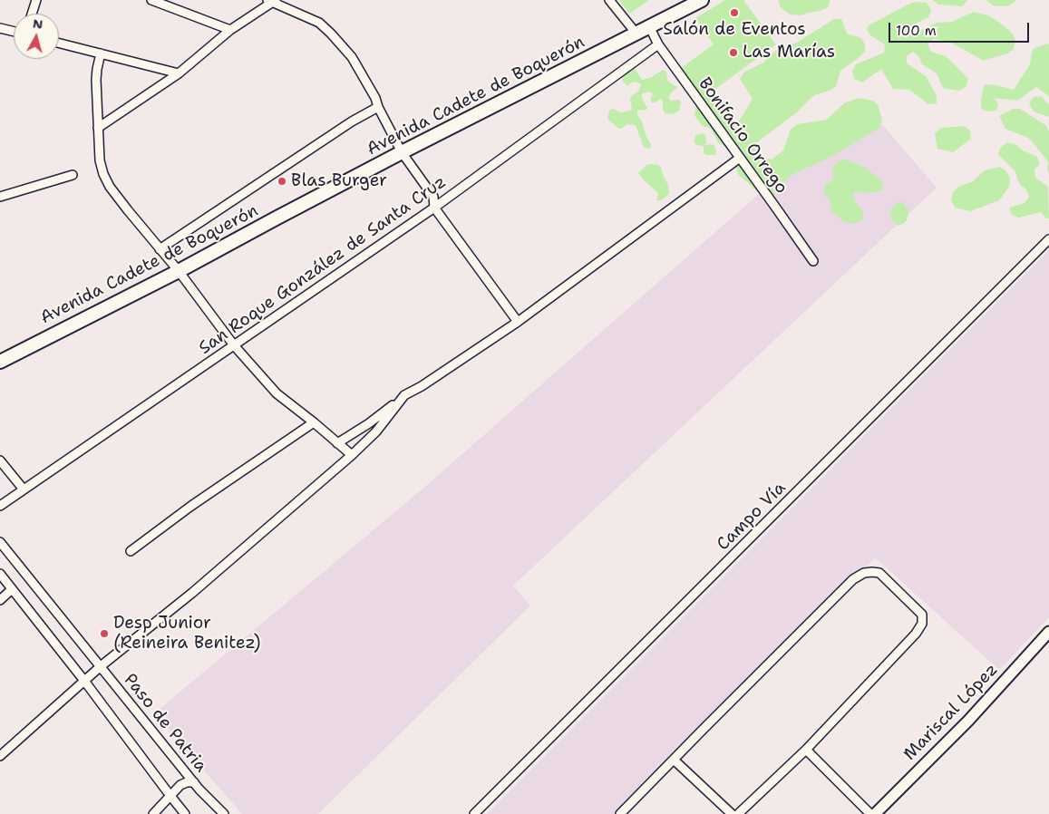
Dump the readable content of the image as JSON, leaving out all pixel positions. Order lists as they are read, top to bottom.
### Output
{
  "streets": {
    "main road": ["Avenida Cadete de Boquerón"],
    "street": [
      "Bonifacio Orrego",
      "San Roque González de Santa Cruz",
      "Campo Vía",
      "Mariscal López",
      "Paso de Patria"
    ]
  },
  "crossings": [
    ["Avenida Cadete de Boquerón", "Bonifacio Orrego"],
    ["Bonifacio Orrego", "San Roque González de Santa Cruz"]
  ],
  "places": [
    "Salón de Eventos",
    "Las Marías",
    "Blas Burger",
    "Desp Junior (Reineira Benitez)"
  ],
  "scale_bar": "100 m",
  "north": "top"
}
